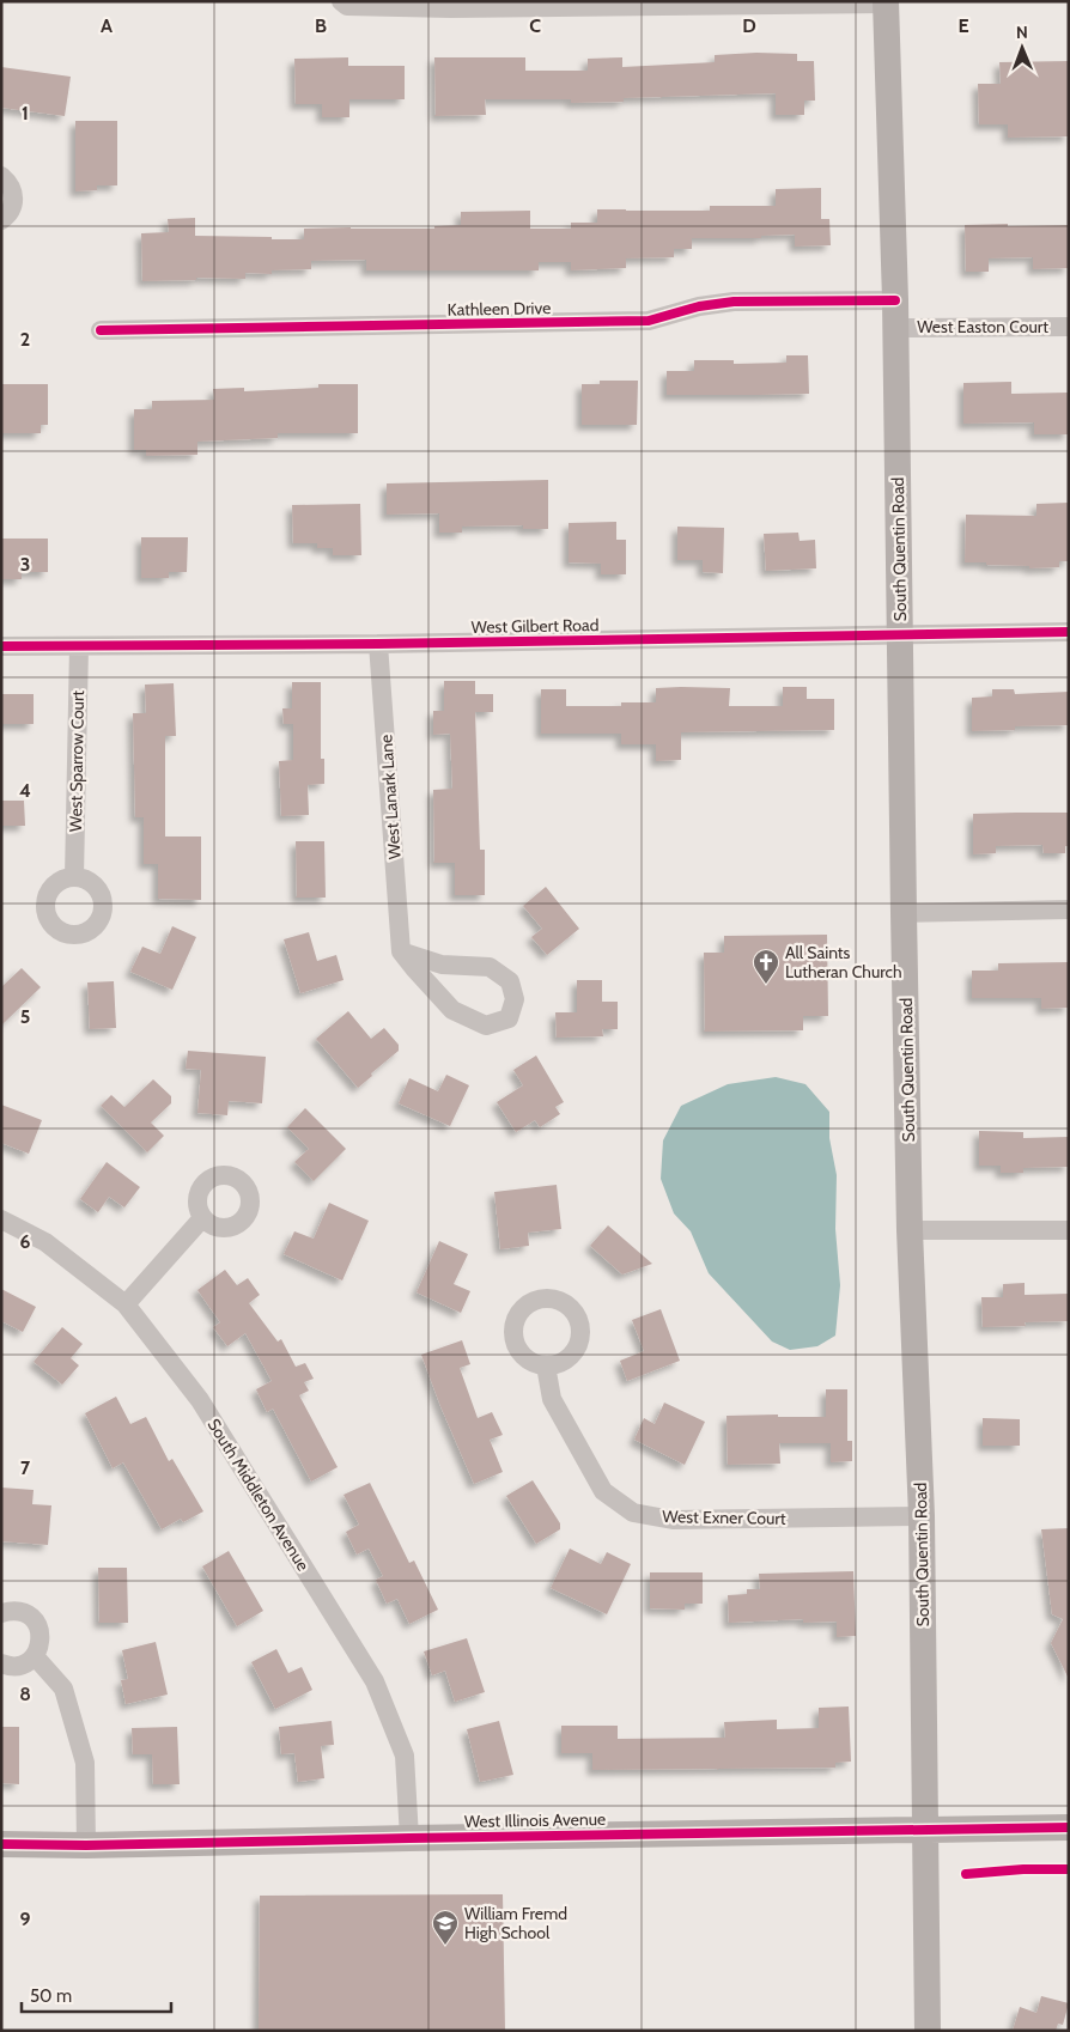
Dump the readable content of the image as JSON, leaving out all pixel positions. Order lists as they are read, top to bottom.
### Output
{
  "streets": {
    "main road": ["South Quentin Road", "West Illinois Avenue"],
    "street": [
      "Kathleen Drive",
      "West Easton Court",
      "West Gilbert Road",
      "West Sparrow Court",
      "West Lanark Lane",
      "South Middleton Avenue",
      "West Exner Court"
    ]
  },
  "crossings": [
    ["Kathleen Drive", "South Quentin Road"],
    ["West Easton Court", "South Quentin Road"],
    ["South Quentin Road", "West Gilbert Road"],
    ["South Quentin Road", "West Exner Court"],
    ["South Quentin Road", "West Illinois Avenue"],
    ["West Gilbert Road", "West Sparrow Court"],
    ["West Gilbert Road", "West Lanark Lane"],
    ["South Middleton Avenue", "West Illinois Avenue"]
  ],
  "places": {
    "church": ["All Saints Lutheran Church"],
    "school or university": ["William Fremd High School"]
  },
  "scale_bar": "50 m",
  "north": "top",
  "grid": {
    "columns": [
      "A",
      "B",
      "C",
      "D",
      "E"
    ],
    "rows": [
      "1",
      "2",
      "3",
      "4",
      "5",
      "6",
      "7",
      "8",
      "9"
    ]
  }
}
